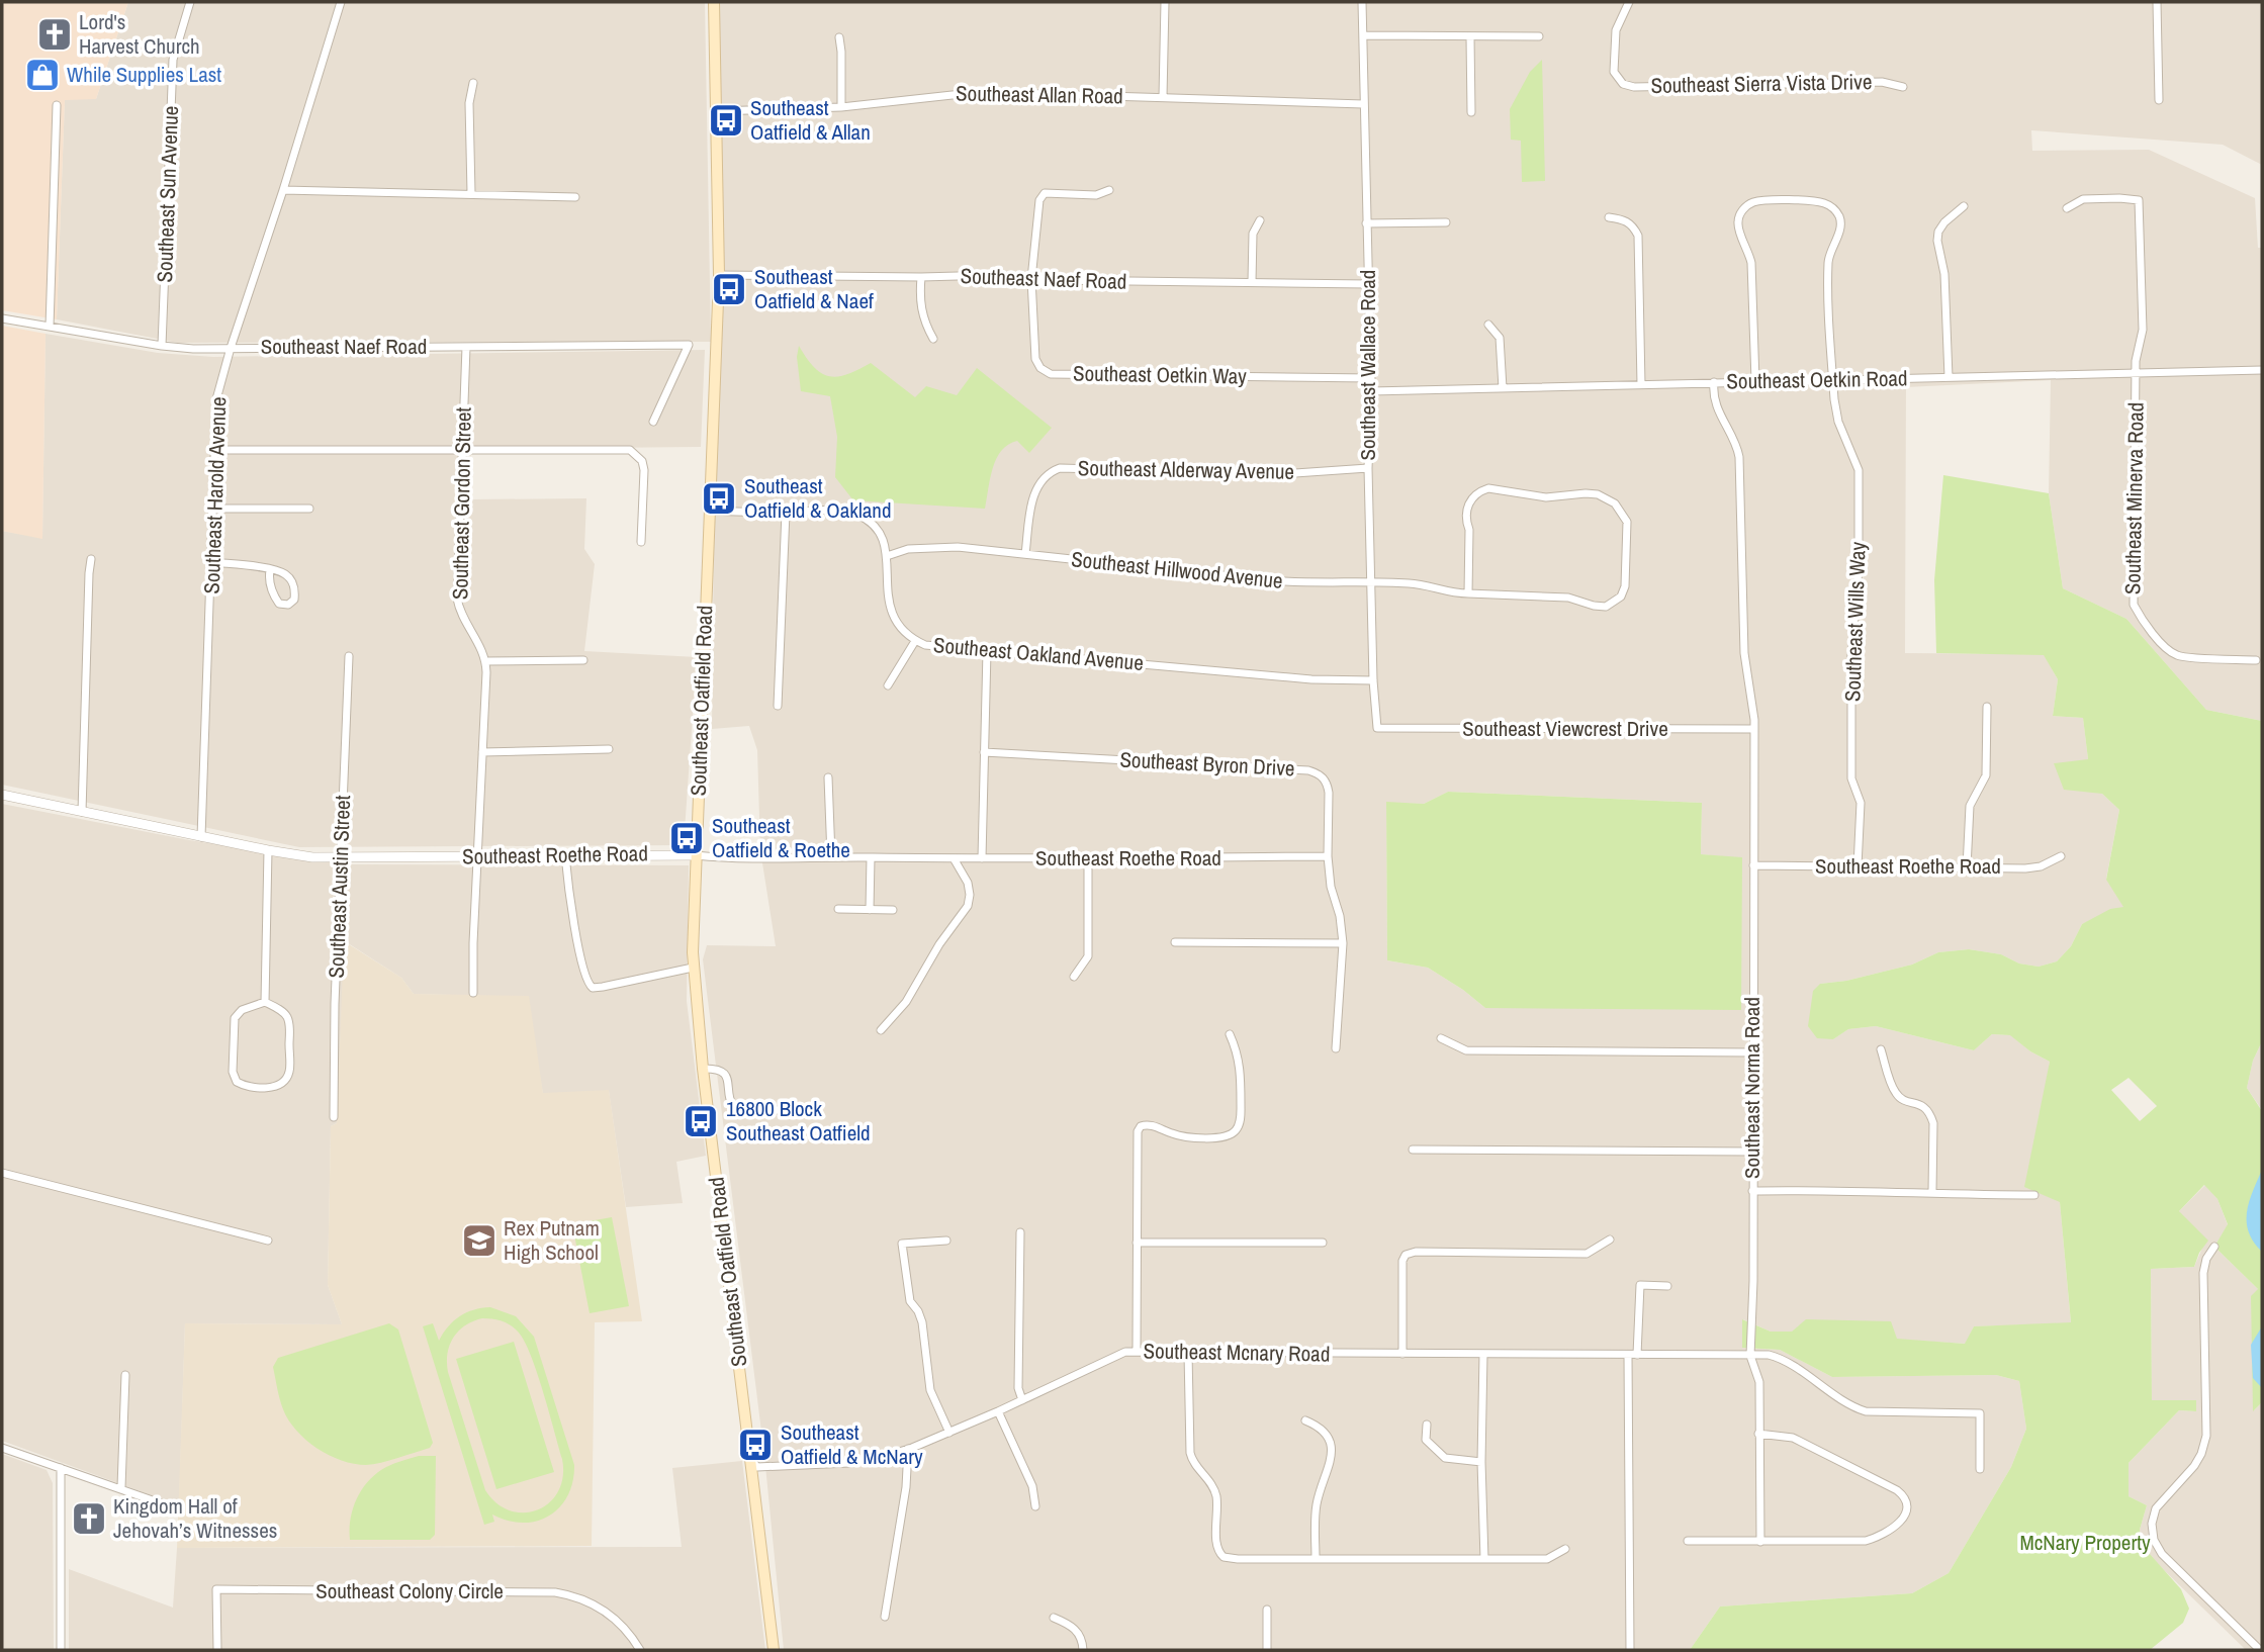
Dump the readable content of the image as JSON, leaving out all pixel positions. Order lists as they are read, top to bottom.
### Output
{
  "streets": {
    "main road": ["Southeast Oatfield Road"],
    "street": [
      "Southeast Sierra Vista Drive",
      "Southeast Allan Road",
      "Southeast Sun Avenue",
      "Southeast Naef Road",
      "Southeast Wallace Road",
      "Southeast Oetkin Way",
      "Southeast Oetkin Road",
      "Southeast Alderway Avenue",
      "Southeast Harold Avenue",
      "Southeast Minerva Road",
      "Southeast Gordon Street",
      "Southeast Hillwood Avenue",
      "Southeast Wills Way",
      "Southeast Oakland Avenue",
      "Southeast Viewcrest Drive",
      "Southeast Byron Drive",
      "Southeast Roethe Road",
      "Southeast Austin Street",
      "Southeast Norma Road",
      "Southeast Mcnary Road",
      "Southeast Colony Circle"
    ]
  },
  "crossings": [
    ["Southeast Allan Road", "Southeast Wallace Road"],
    ["Southeast Allan Road", "Southeast Oatfield Road"],
    ["Southeast Sun Avenue", "Southeast Naef Road"],
    ["Southeast Naef Road", "Southeast Wallace Road"],
    ["Southeast Naef Road", "Southeast Oetkin Way"],
    ["Southeast Naef Road", "Southeast Harold Avenue"],
    ["Southeast Naef Road", "Southeast Gordon Street"],
    ["Southeast Naef Road", "Southeast Oatfield Road"],
    ["Southeast Wallace Road", "Southeast Oetkin Way"],
    ["Southeast Wallace Road", "Southeast Oetkin Road"],
    ["Southeast Wallace Road", "Southeast Alderway Avenue"],
    ["Southeast Wallace Road", "Southeast Hillwood Avenue"],
    ["Southeast Wallace Road", "Southeast Oakland Avenue"],
    ["Southeast Wallace Road", "Southeast Viewcrest Drive"],
    ["Southeast Oetkin Road", "Southeast Minerva Road"],
    ["Southeast Oetkin Road", "Southeast Wills Way"],
    ["Southeast Oetkin Road", "Southeast Norma Road"],
    ["Southeast Alderway Avenue", "Southeast Hillwood Avenue"],
    ["Southeast Harold Avenue", "Southeast Roethe Road"],
    ["Southeast Gordon Street", "Southeast Roethe Road"],
    ["Southeast Hillwood Avenue", "Southeast Oakland Avenue"],
    ["Southeast Wills Way", "Southeast Roethe Road"],
    ["Southeast Oakland Avenue", "Southeast Oatfield Road"],
    ["Southeast Oatfield Road", "Southeast Roethe Road"],
    ["Southeast Oatfield Road", "Southeast Mcnary Road"],
    ["Southeast Viewcrest Drive", "Southeast Norma Road"],
    ["Southeast Byron Drive", "Southeast Roethe Road"],
    ["Southeast Roethe Road", "Southeast Austin Street"],
    ["Southeast Roethe Road", "Southeast Norma Road"],
    ["Southeast Norma Road", "Southeast Mcnary Road"]
  ],
  "parks": ["McNary Property"],
  "places": {
    "church": ["Lord's Harvest Church", "Kingdom Hall of Jehovah’s Witnesses"],
    "shop": ["While Supplies Last"],
    "bus stop": [
      "Southeast Oatfield & Allan",
      "Southeast Oatfield & Naef",
      "Southeast Oatfield & Oakland",
      "Southeast Oatfield & Roethe",
      "16800 Block Southeast Oatfield",
      "Southeast Oatfield & McNary"
    ],
    "school or university": ["Rex Putnam High School"]
  }
}
